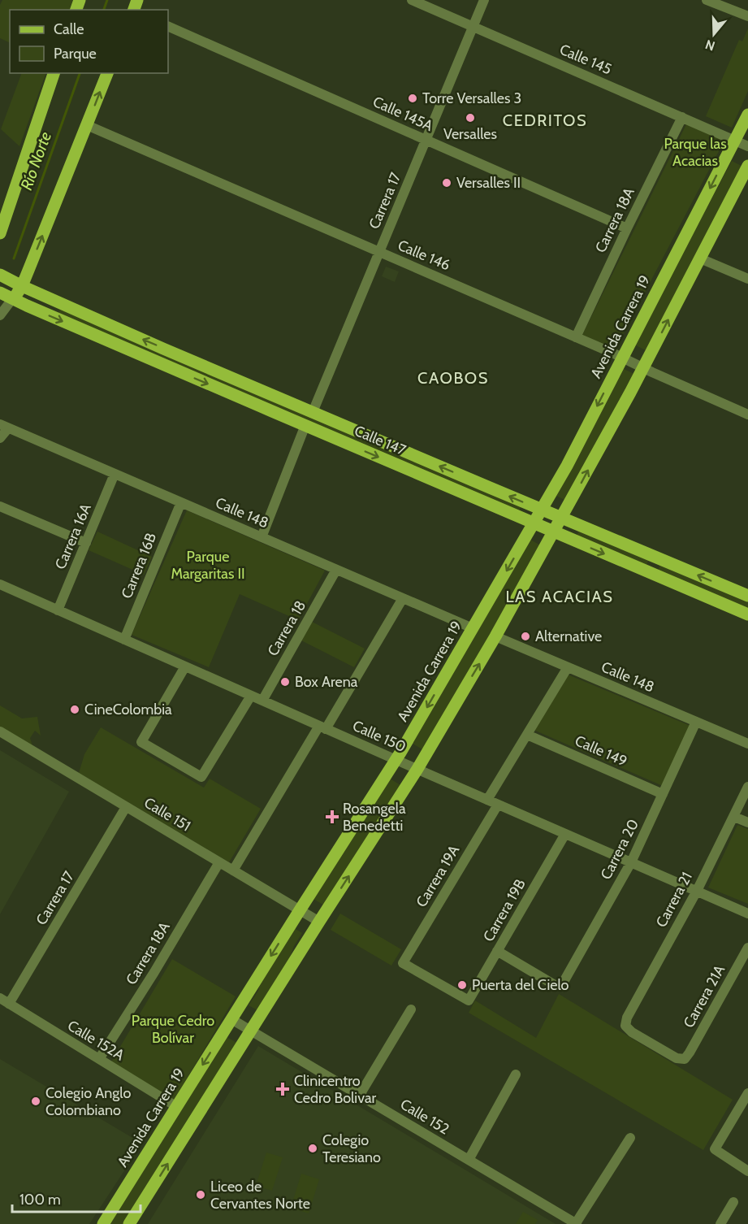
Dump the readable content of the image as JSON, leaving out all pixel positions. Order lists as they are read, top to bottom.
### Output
{
  "streets": {
    "main road": ["Avenida Carrera 19", "Calle 147"],
    "street": [
      "Calle 145",
      "Calle 145A",
      "Carrera 17",
      "Carrera 18A",
      "Calle 146",
      "Calle 148",
      "Carrera 16A",
      "Carrera 16B",
      "Carrera 18",
      "Calle 150",
      "Calle 149",
      "Calle 151",
      "Carrera 20",
      "Carrera 19A",
      "Carrera 21",
      "Carrera 19B",
      "Carrera 21A",
      "Calle 152A",
      "Calle 152"
    ]
  },
  "crossings": [
    ["Calle 145", "Carrera 17"],
    ["Calle 145", "Carrera 18A"],
    ["Calle 145", "Avenida Carrera 19"],
    ["Calle 145A", "Carrera 17"],
    ["Calle 145A", "Carrera 18A"],
    ["Carrera 17", "Calle 146"],
    ["Carrera 17", "Calle 147"],
    ["Carrera 17", "Calle 151"],
    ["Carrera 17", "Calle 152A"],
    ["Carrera 18A", "Calle 146"],
    ["Carrera 18A", "Calle 151"],
    ["Carrera 18A", "Calle 152A"],
    ["Calle 146", "Avenida Carrera 19"],
    ["Avenida Carrera 19", "Calle 147"],
    ["Avenida Carrera 19", "Calle 148"],
    ["Avenida Carrera 19", "Calle 150"],
    ["Avenida Carrera 19", "Calle 151"],
    ["Avenida Carrera 19", "Calle 152A"],
    ["Avenida Carrera 19", "Calle 152"],
    ["Calle 148", "Carrera 16A"],
    ["Calle 148", "Carrera 16B"],
    ["Calle 148", "Carrera 18"],
    ["Calle 148", "Carrera 20"],
    ["Carrera 16A", "Calle 150"],
    ["Carrera 16B", "Calle 150"],
    ["Carrera 18", "Calle 150"],
    ["Calle 150", "Carrera 20"],
    ["Calle 150", "Carrera 19A"],
    ["Calle 150", "Carrera 21"],
    ["Calle 150", "Carrera 19B"],
    ["Calle 149", "Carrera 20"],
    ["Carrera 20", "Carrera 19B"],
    ["Carrera 19A", "Carrera 19B"],
    ["Carrera 21", "Carrera 21A"]
  ],
  "districts": ["CEDRITOS", "CAOBOS", "LAS ACACIAS"],
  "water": ["Río Norte"],
  "parks": ["Parque las Acacias", "Parque Margaritas II", "Parque Cedro Bolívar"],
  "places": {
    "other": [
      "Torre Versalles 3",
      "Versalles",
      "Versalles II",
      "Alternative",
      "Box Arena",
      "CineColombia",
      "Puerta del Cielo",
      "Colegio Anglo Colombiano",
      "Colegio Teresiano",
      "Liceo de Cervantes Norte"
    ],
    "health": ["Rosangela Benedetti", "Clinicentro Cedro Bolivar"]
  },
  "legend": ["Calle", "Parque"],
  "scale_bar": "100 m",
  "north": "bottom"
}
